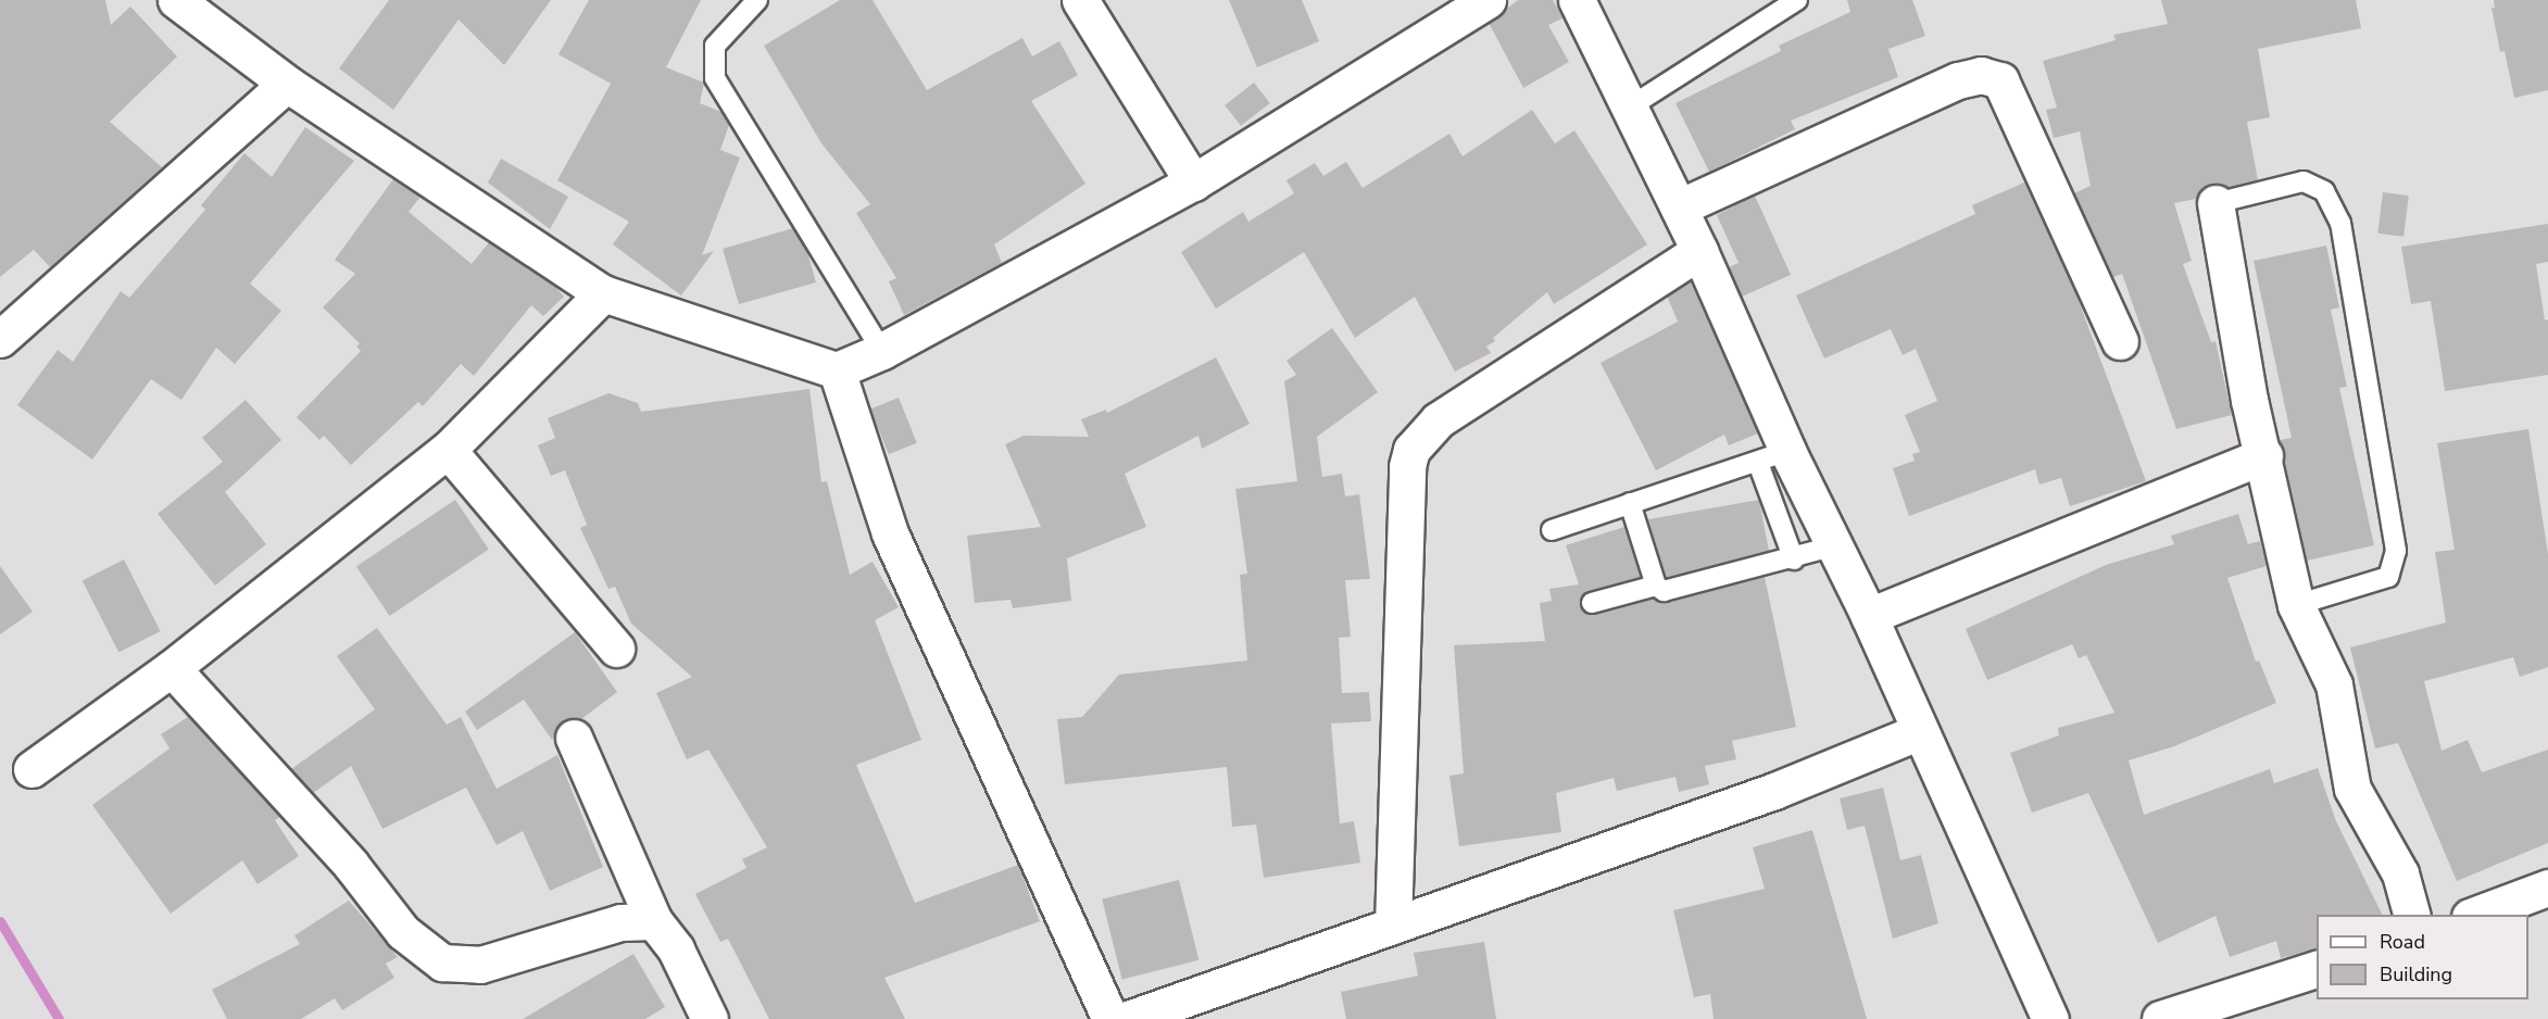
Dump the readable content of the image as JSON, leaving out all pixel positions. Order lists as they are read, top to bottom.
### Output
{
  "legend": ["Road", "Building"]
}
